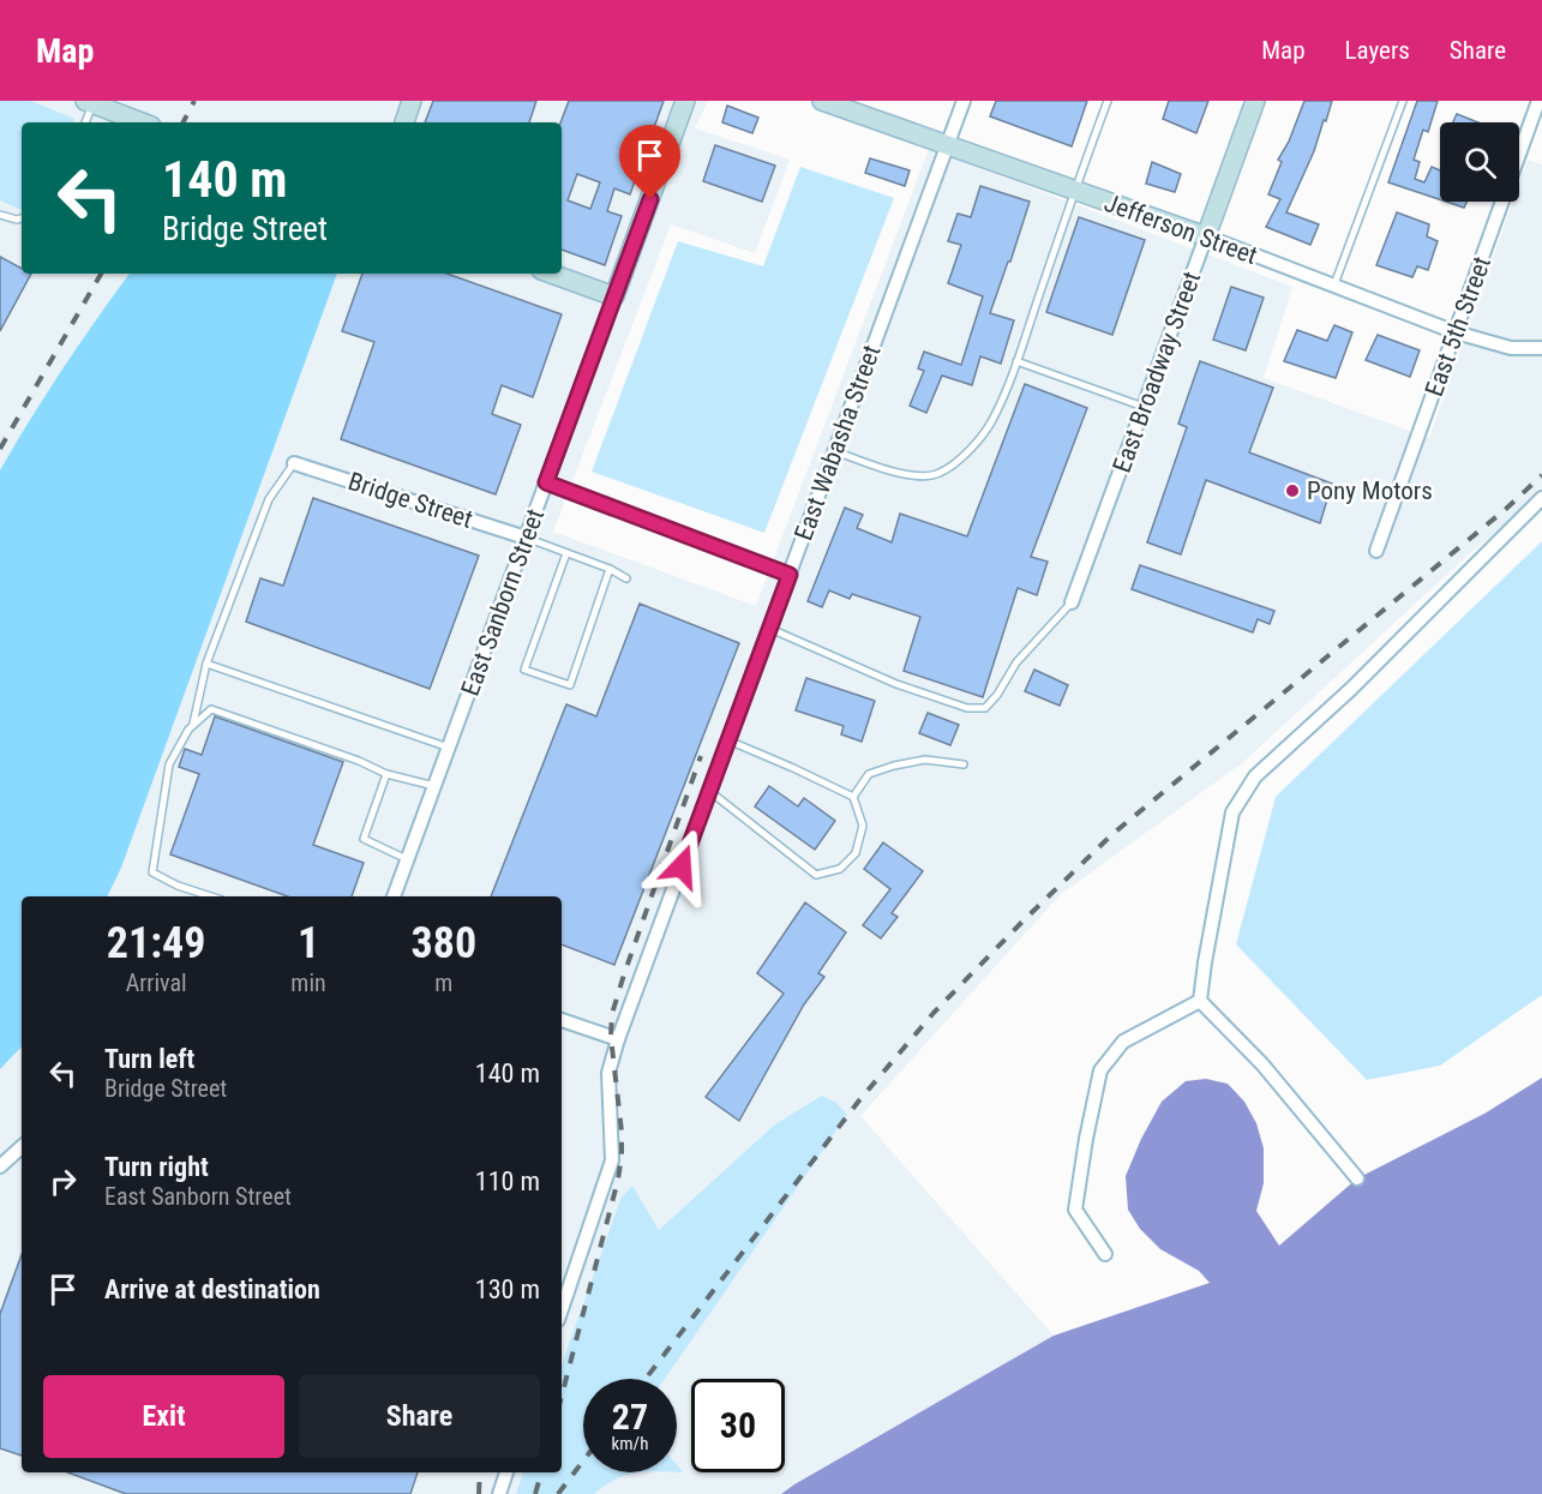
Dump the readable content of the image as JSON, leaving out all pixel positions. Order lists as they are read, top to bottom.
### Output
{
  "streets": {
    "street": [
      "Jefferson Street",
      "East 5th Street",
      "East Broadway Street",
      "East Wabasha Street",
      "Bridge Street",
      "East Sanborn Street"
    ]
  },
  "crossings": [
    ["Jefferson Street", "East 5th Street"],
    ["Jefferson Street", "East Broadway Street"],
    ["Jefferson Street", "East Wabasha Street"],
    ["Bridge Street", "East Sanborn Street"]
  ],
  "places": ["Pony Motors"],
  "page": {
    "header": "Map",
    "nav": ["Map", "Layers", "Share"],
    "turn": ["140 m", "Bridge Street"],
    "eta": [
      "21:49",
      "Arrival",
      "1",
      "min",
      "380",
      "m"
    ],
    "list": [
      {
        "name": "Turn left",
        "note": "Bridge Street",
        "value": "140 m"
      },
      {
        "name": "Turn right",
        "note": "East Sanborn Street",
        "value": "110 m"
      },
      {
        "name": "Arrive at destination",
        "value": "130 m"
      }
    ],
    "buttons": ["Exit", "Share"],
    "speed": "27 km/h",
    "limit": "30"
  }
}
